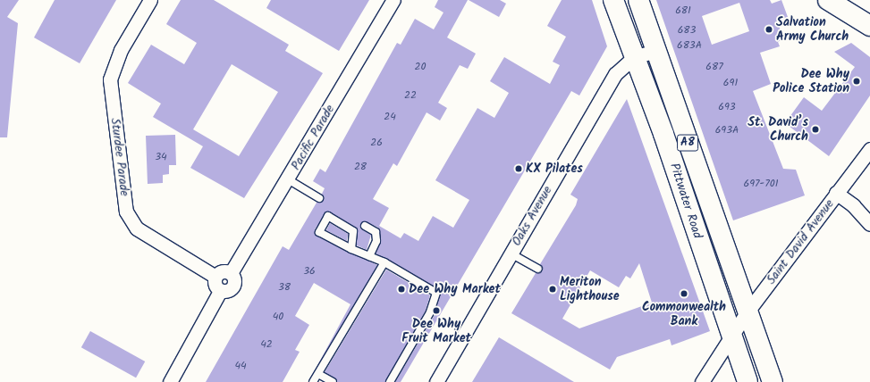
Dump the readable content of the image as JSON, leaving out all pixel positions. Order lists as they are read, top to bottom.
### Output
{
  "streets": {
    "main road": ["A8", "Pittwater Road"],
    "street": [
      "Pacific Parade",
      "Sturdee Parade",
      "Oaks Avenue",
      "Saint David Avenue"
    ]
  },
  "crossings": [
    ["Pacific Parade", "Sturdee Parade"],
    ["Pittwater Road", "Oaks Avenue"],
    ["Pittwater Road", "Saint David Avenue"]
  ],
  "places": [
    "Salvation Army Church",
    "Dee Why Police Station",
    "St. David’s Church",
    "KX Pilates",
    "Dee Why Market",
    "Meriton Lighthouse",
    "Commonwealth Bank",
    "Dee Why Fruit Market"
  ],
  "house_numbers": [
    "681",
    "683",
    "683A",
    "20",
    "687",
    "691",
    "22",
    "693",
    "24",
    "693A",
    "26",
    "34",
    "28",
    "697-701",
    "36",
    "38",
    "40",
    "42",
    "44"
  ]
}
